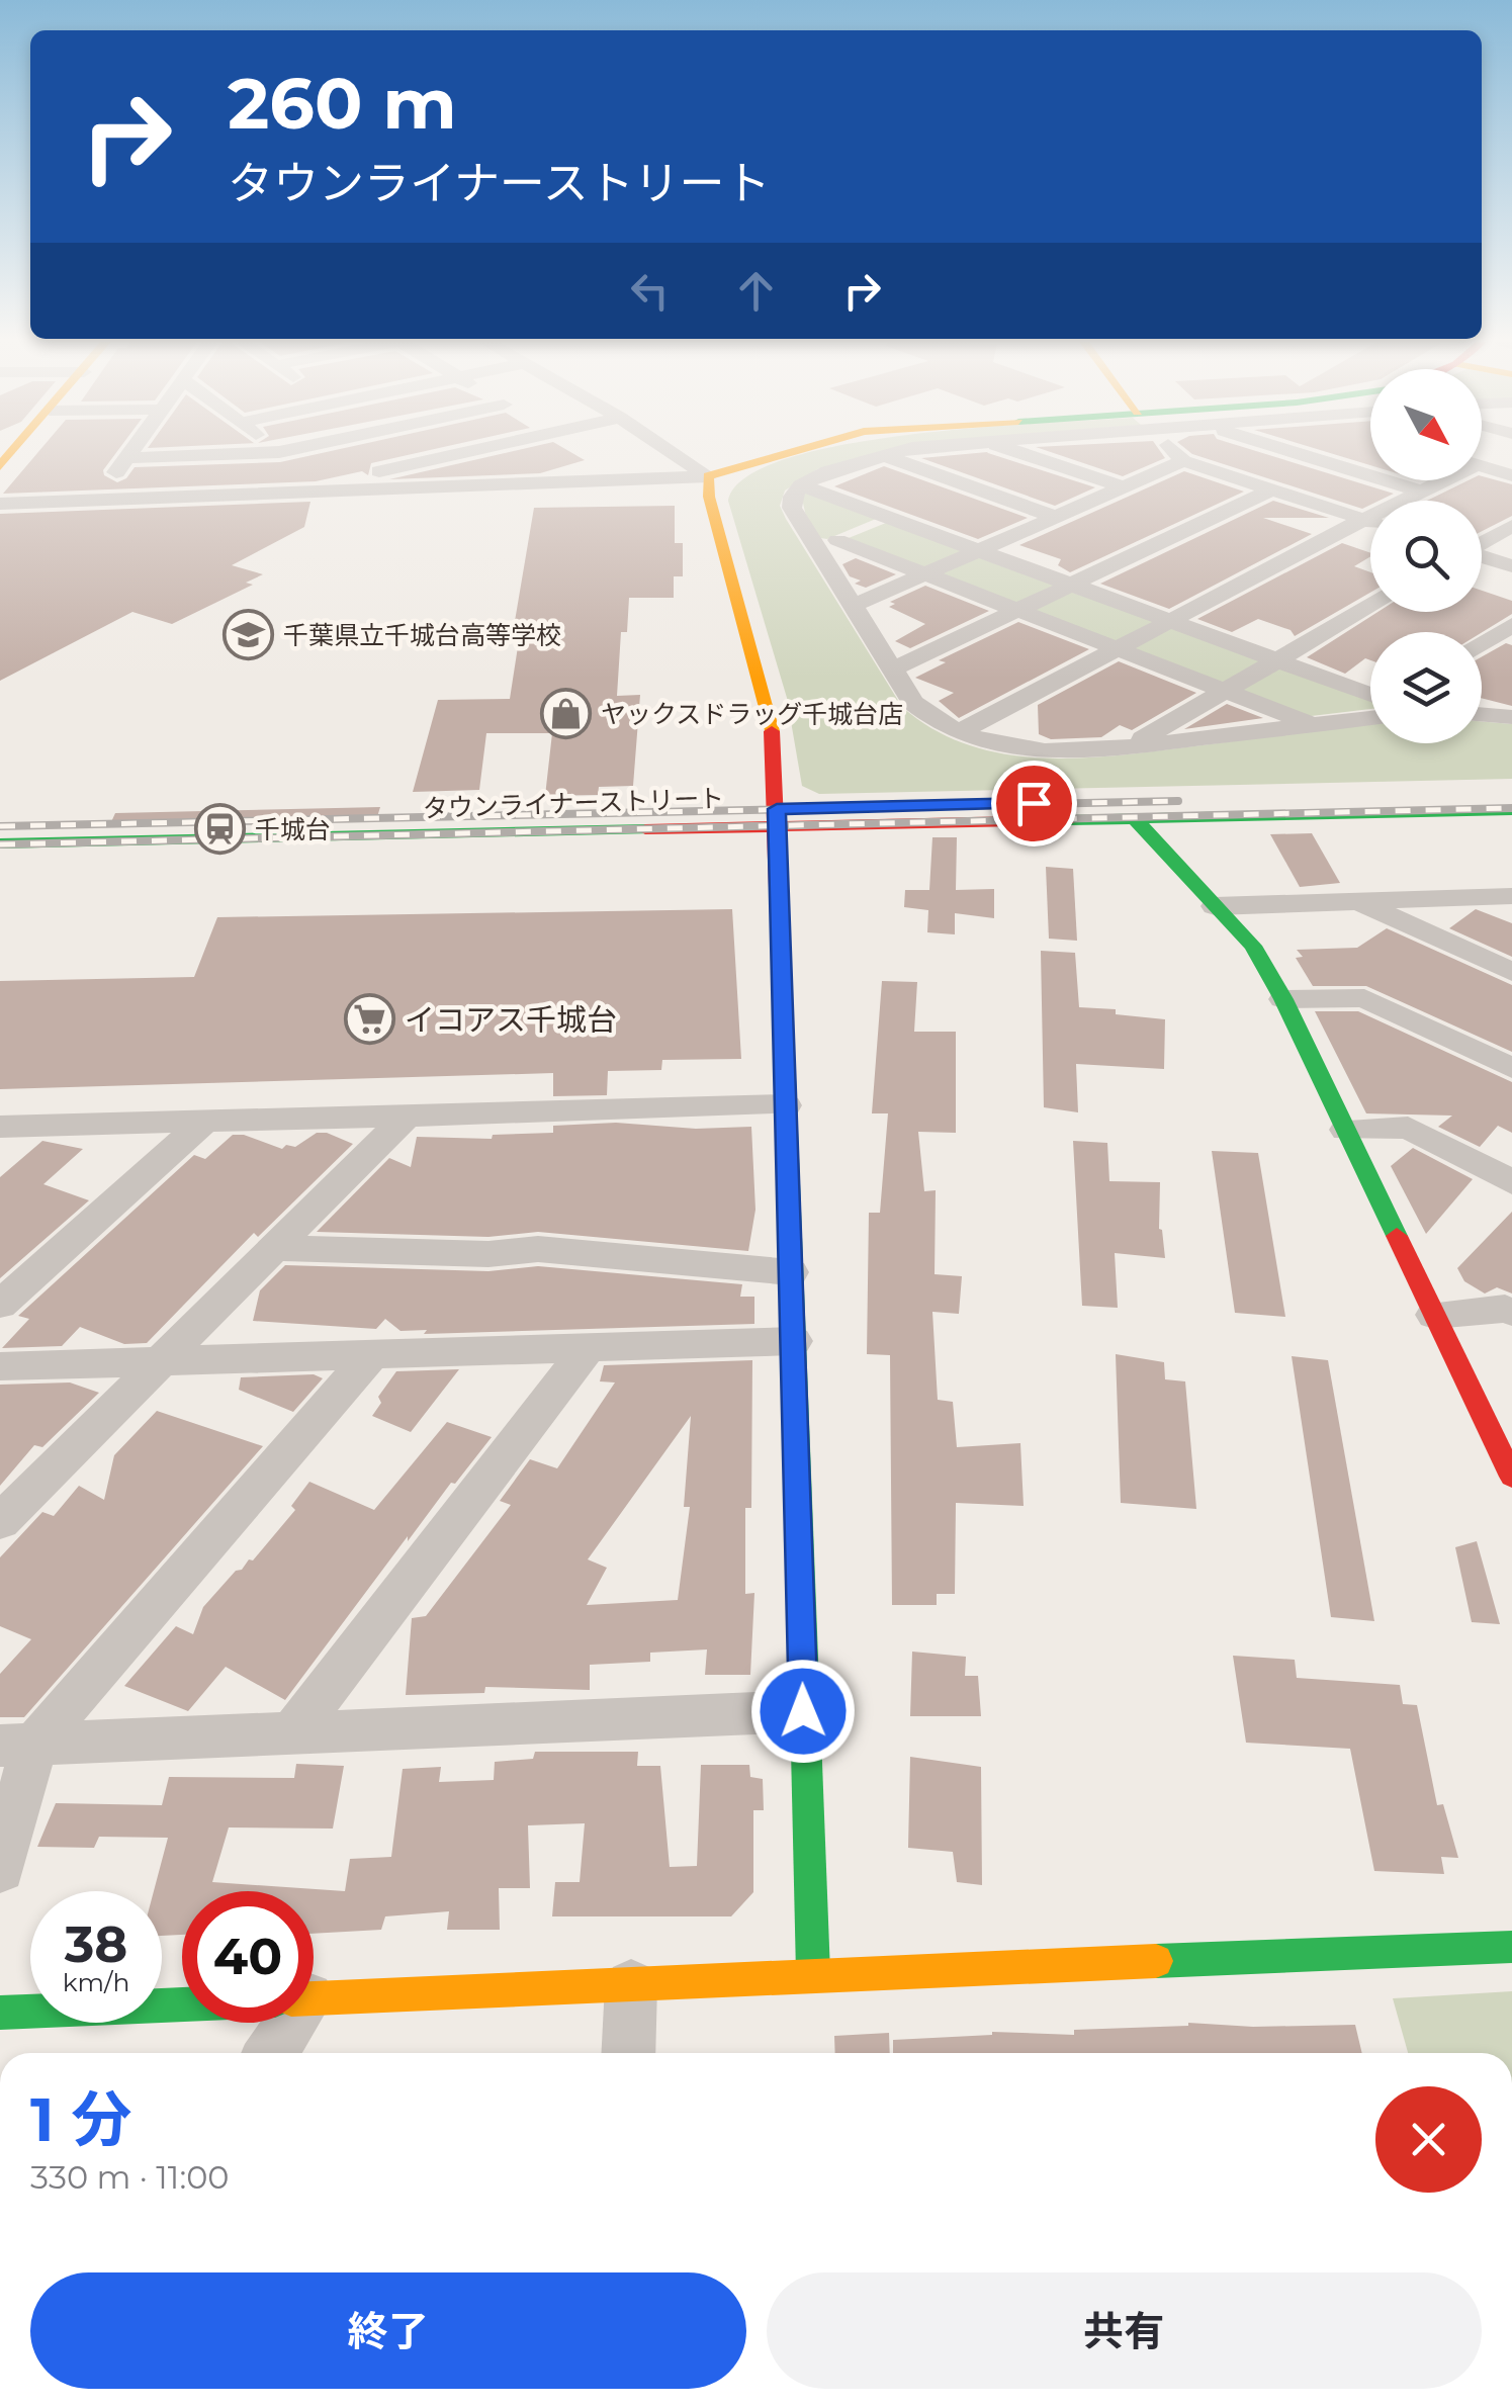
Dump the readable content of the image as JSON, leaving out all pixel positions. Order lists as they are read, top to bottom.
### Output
{
  "streets": {
    "street": ["タウンライナーストリート"]
  },
  "places": {
    "school or university": ["千葉県立千城台高等学校"],
    "shop": ["ヤックスドラッグ千城台店"],
    "station": ["千城台"],
    "supermarket": ["イコアス千城台"]
  },
  "north": "bottom right",
  "page": {
    "turn": ["260 m", "タウンライナーストリート"],
    "speed": "38 km/h",
    "limit": "40",
    "heading": ["1 分", "330 m · 11:00"],
    "buttons": ["終了", "共有"]
  }
}
